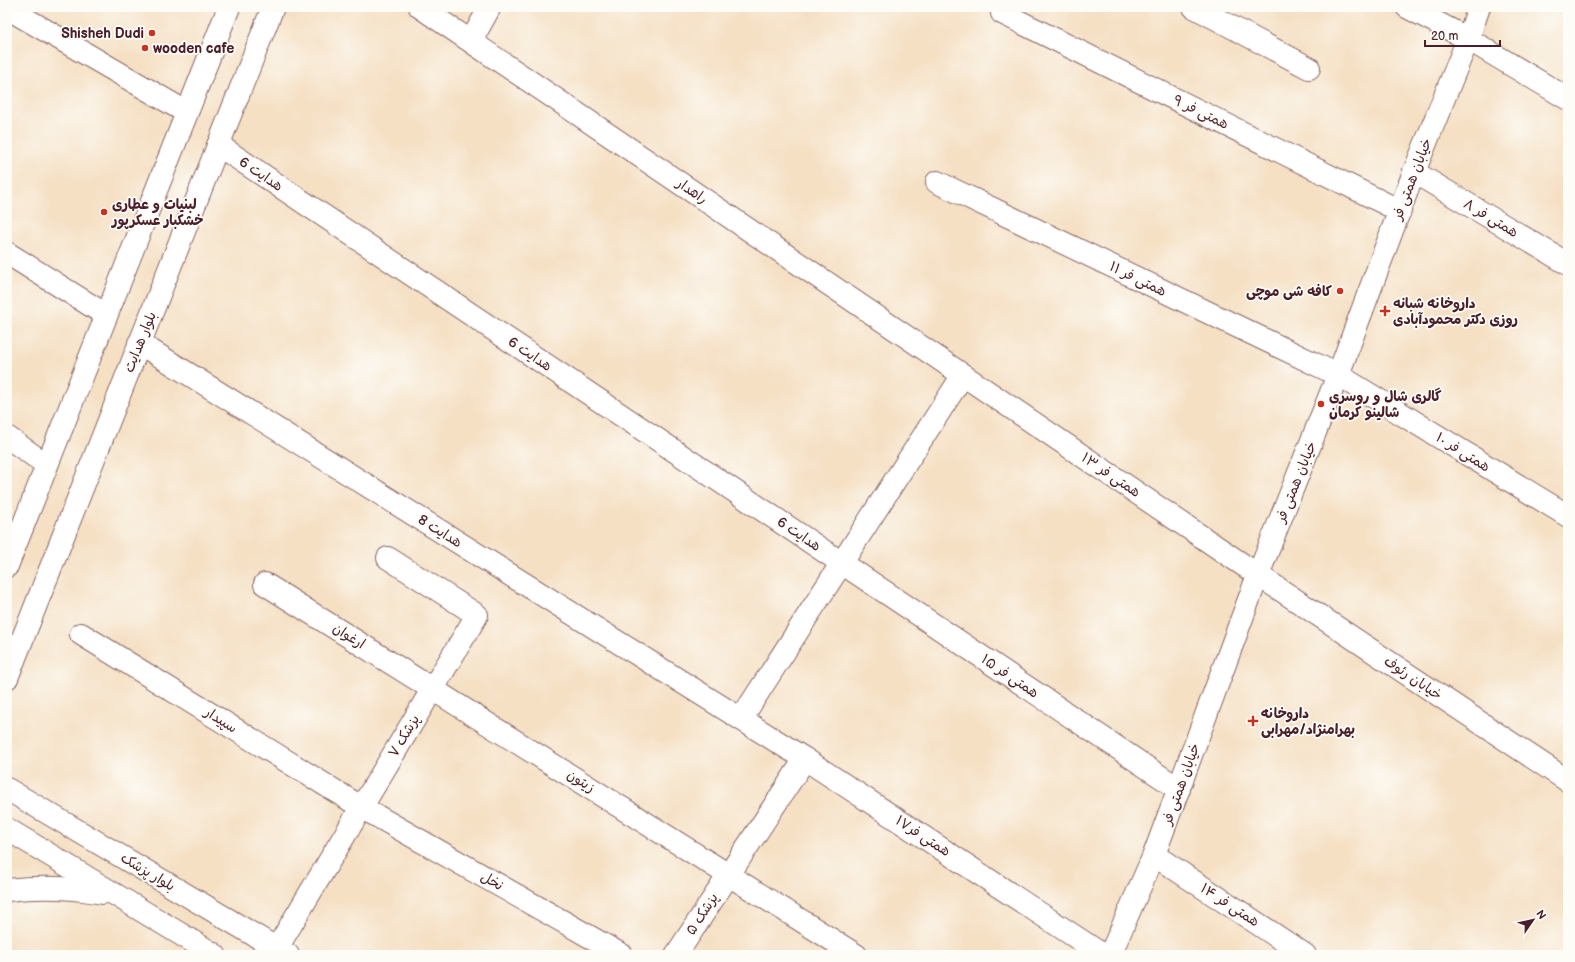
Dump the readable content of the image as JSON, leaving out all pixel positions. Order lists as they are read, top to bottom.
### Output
{
  "streets": {
    "street": [
      "همتی فر ۹",
      "هدایت 6",
      "خیابان همتی فر",
      "راهدار",
      "همتی فر ۸",
      "همتی فر ۱۱",
      "بلوار هدایت",
      "همتی فر ۱۰",
      "همتی فر ۱۳",
      "هدایت 8",
      "ارغوان",
      "همتی فر ۱۵",
      "خیابان رئوف",
      "سپیدار",
      "پزشک ۷",
      "زیتون",
      "همتی فر۱۷",
      "بلوار پزشک",
      "نخل",
      "همتی فر ۱۴",
      "پزشک ۵"
    ]
  },
  "crossings": [
    ["همتی فر ۹", "خیابان همتی فر"],
    ["هدایت 6", "بلوار هدایت"],
    ["هدایت 6", "همتی فر ۱۵"],
    ["خیابان همتی فر", "همتی فر ۸"],
    ["خیابان همتی فر", "همتی فر ۱۱"],
    ["خیابان همتی فر", "همتی فر ۱۰"],
    ["خیابان همتی فر", "همتی فر ۱۳"],
    ["خیابان همتی فر", "همتی فر ۱۵"],
    ["خیابان همتی فر", "خیابان رئوف"],
    ["خیابان همتی فر", "همتی فر ۱۴"],
    ["راهدار", "همتی فر ۱۳"],
    ["همتی فر ۱۱", "همتی فر ۱۰"],
    ["بلوار هدایت", "هدایت 8"],
    ["همتی فر ۱۳", "خیابان رئوف"],
    ["هدایت 8", "همتی فر۱۷"],
    ["ارغوان", "پزشک ۷"],
    ["ارغوان", "زیتون"],
    ["سپیدار", "پزشک ۷"],
    ["سپیدار", "نخل"],
    ["پزشک ۷", "زیتون"],
    ["پزشک ۷", "بلوار پزشک"],
    ["پزشک ۷", "نخل"],
    ["زیتون", "پزشک ۵"],
    ["همتی فر۱۷", "پزشک ۵"]
  ],
  "places": {
    "other": [
      "Shisheh Dudi",
      "wooden cafe",
      "لبنیات و عطاری خشکبار عسکرپور",
      "کافه شی موچی",
      "گالری شال و روسری شالینو کرمان"
    ],
    "health": ["داروخانه‌ شبانه روزی دکتر محمودآبادی", "داروخانه بهرامنژاد/مهرابی"]
  },
  "scale_bar": "20 m",
  "north": "top right"
}
